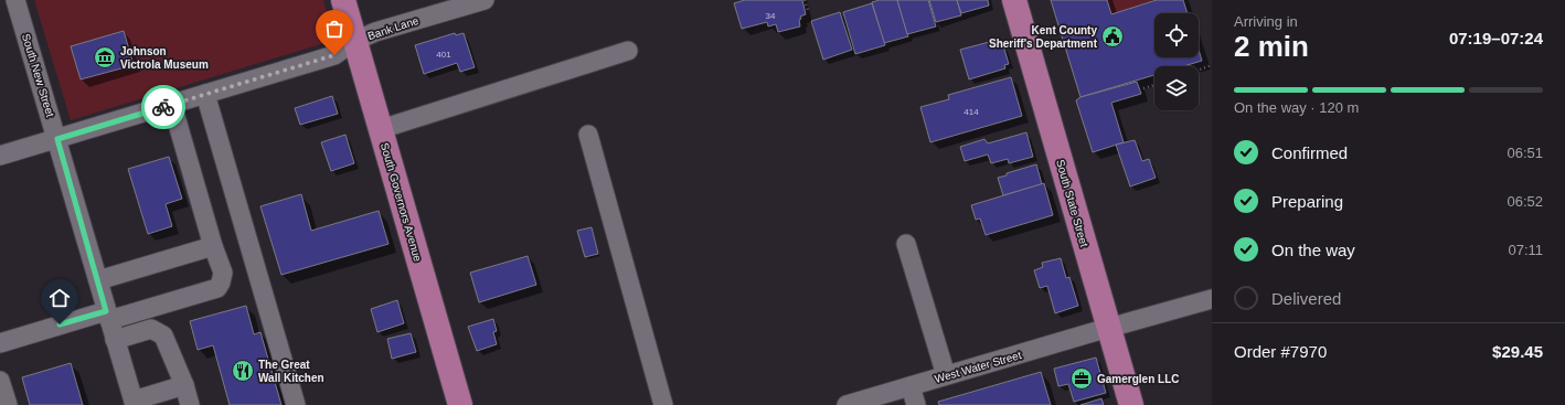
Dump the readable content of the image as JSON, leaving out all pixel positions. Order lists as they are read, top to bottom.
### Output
{
  "streets": {
    "main road": ["South Governors Avenue", "South State Street"],
    "street": ["Bank Lane", "South New Street", "West Water Street"]
  },
  "crossings": [
    ["Bank Lane", "South New Street"],
    ["Bank Lane", "South Governors Avenue"],
    ["South State Street", "West Water Street"]
  ],
  "places": {
    "public building": ["Kent County Sheriff's Department"],
    "museum": ["Johnson Victrola Museum"],
    "restaurant": ["The Great Wall Kitchen"],
    "office": ["Gamerglen LLC"]
  },
  "house_numbers": ["34", "401", "414"],
  "page": {
    "heading": ["2 min", "Arriving in", "07:19–07:24"],
    "panel": ["Order #7970", "$29.45"],
    "bar": "On the way · 120 m",
    "list": [
      ["Confirmed", "06:51"],
      ["Preparing", "06:52"],
      ["On the way", "07:11"],
      "Delivered"
    ]
  }
}
